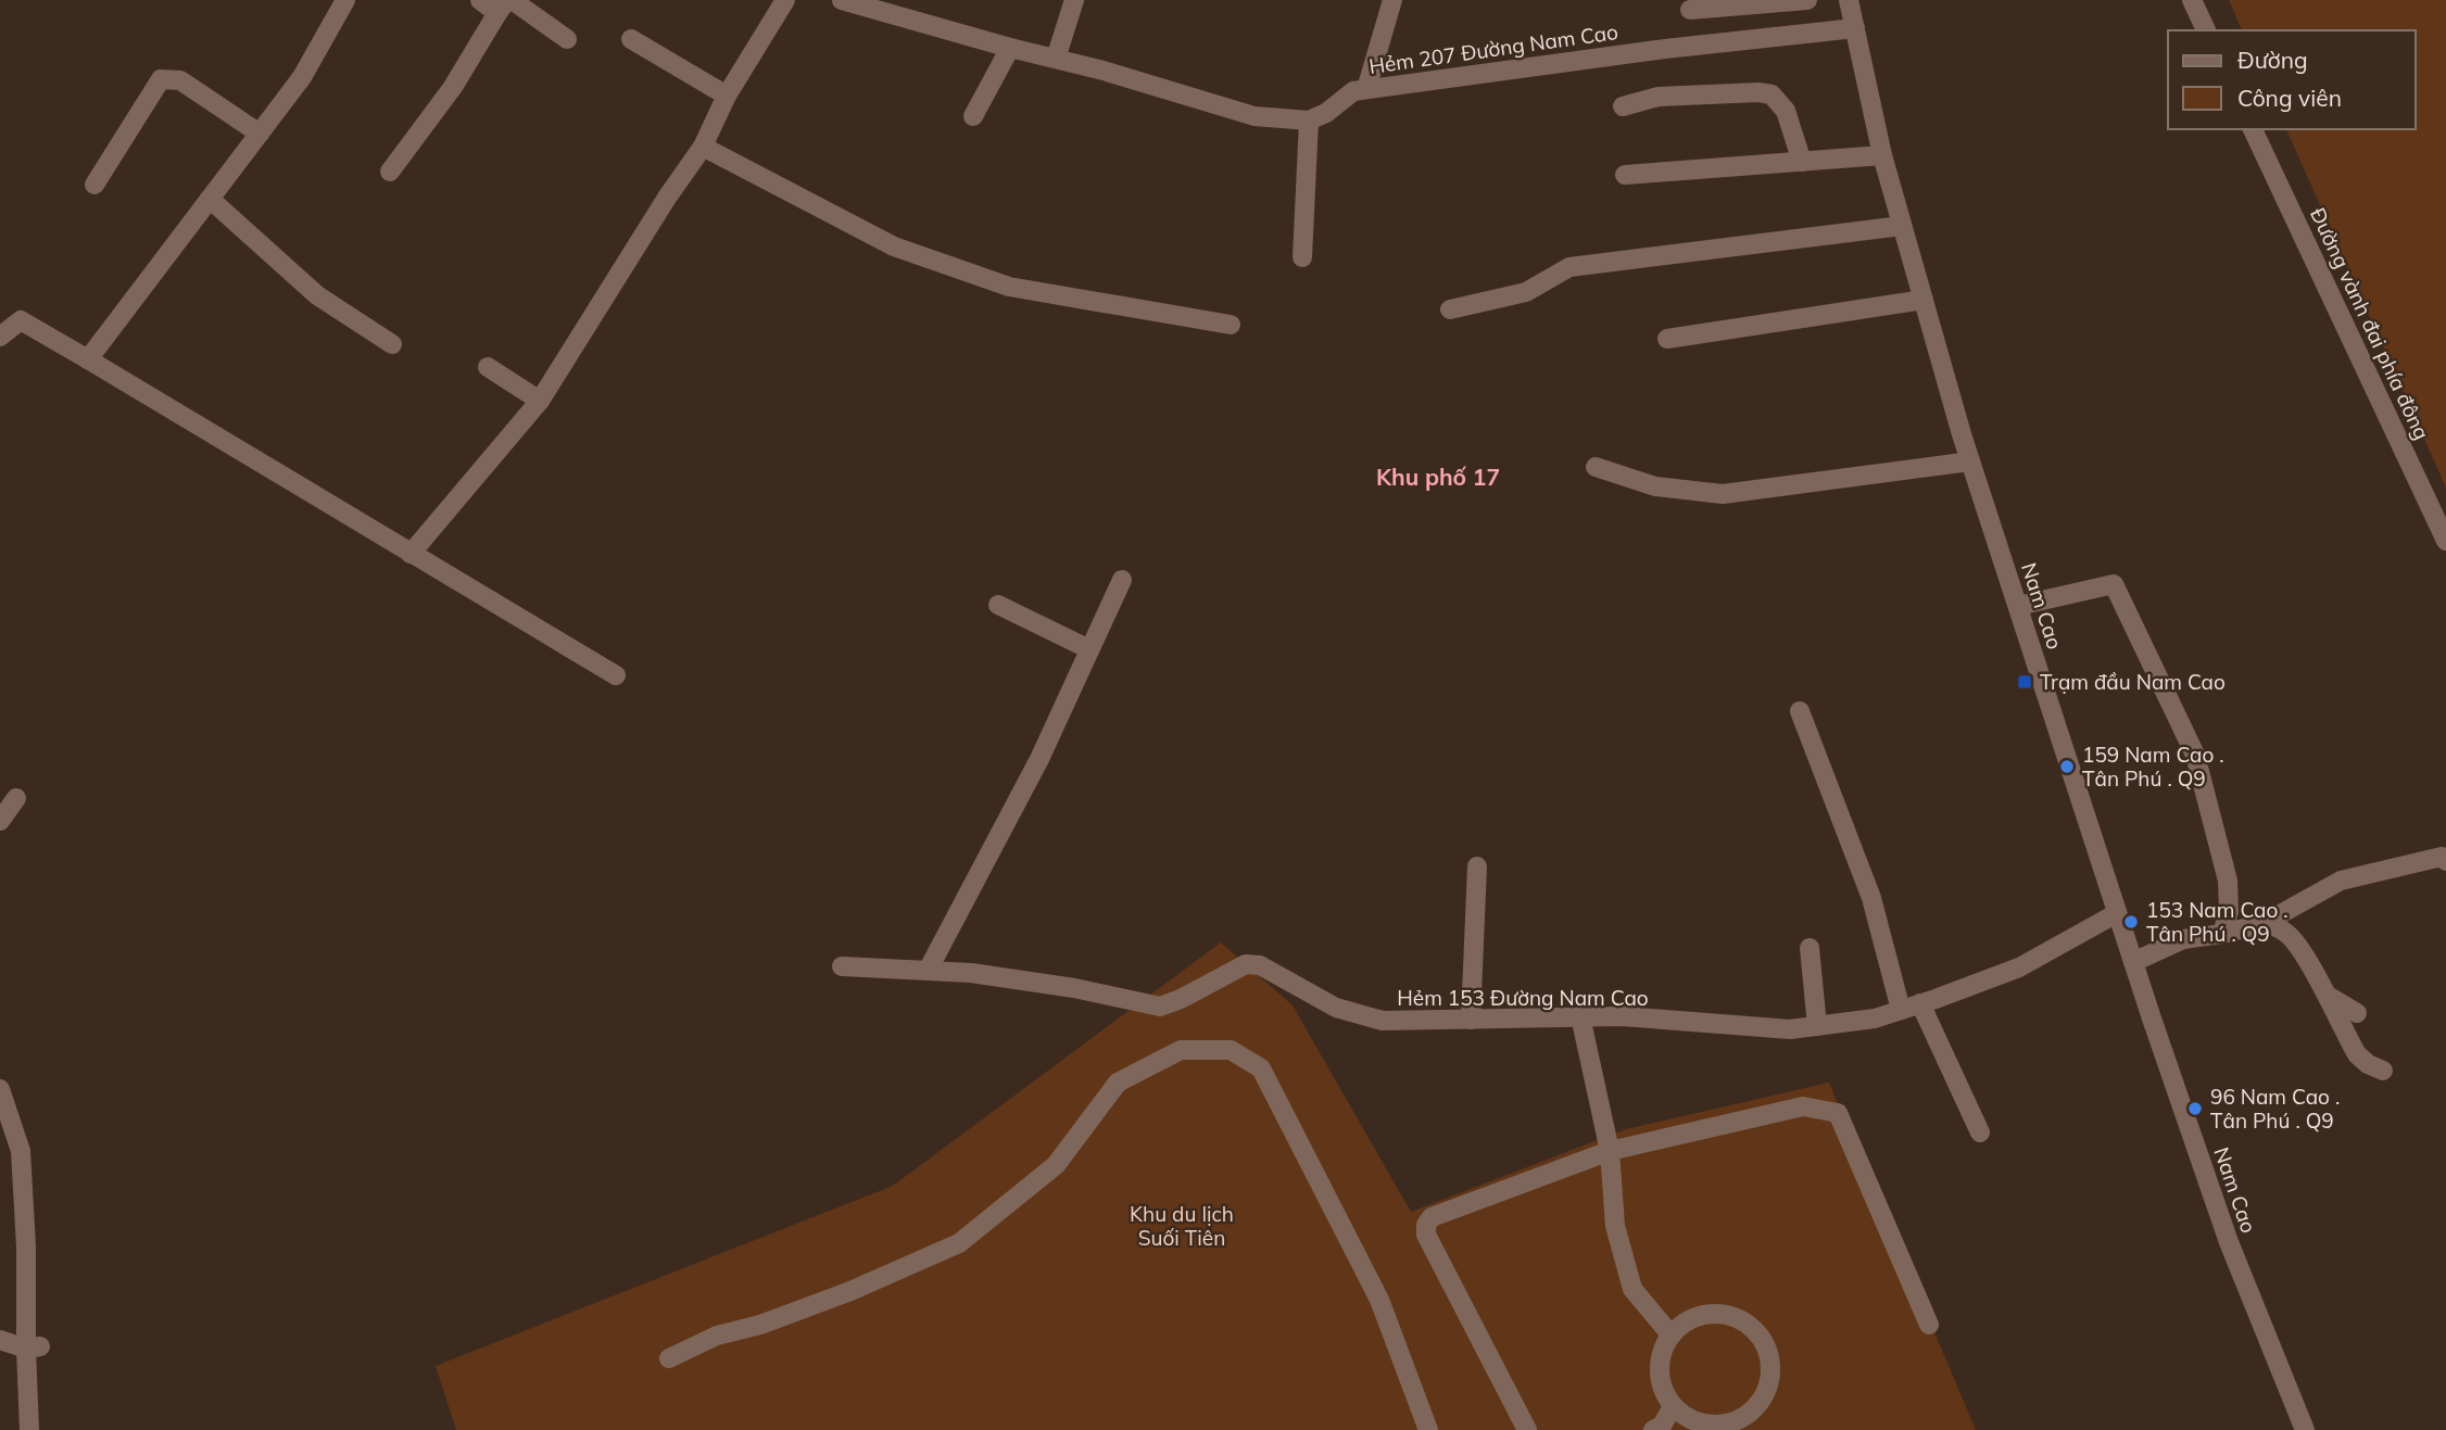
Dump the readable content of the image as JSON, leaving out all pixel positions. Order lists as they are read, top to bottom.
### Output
{
  "streets": {
    "street": [
      "Hẻm 207 Đường Nam Cao",
      "Đường vành đai phía đông",
      "Nam Cao",
      "Hẻm 153 Đường Nam Cao"
    ]
  },
  "crossings": [
    ["Hẻm 207 Đường Nam Cao", "Nam Cao"],
    ["Nam Cao", "Hẻm 153 Đường Nam Cao"]
  ],
  "districts": ["Khu phố 17"],
  "parks": ["Khu du lịch Suối Tiên"],
  "places": {
    "transit": ["Trạm đầu Nam Cao"],
    "other": ["159 Nam Cao . Tân Phú . Q9", "153 Nam Cao . Tân Phú . Q9", "96 Nam Cao . Tân Phú . Q9"]
  },
  "legend": ["Đường", "Công viên"]
}
